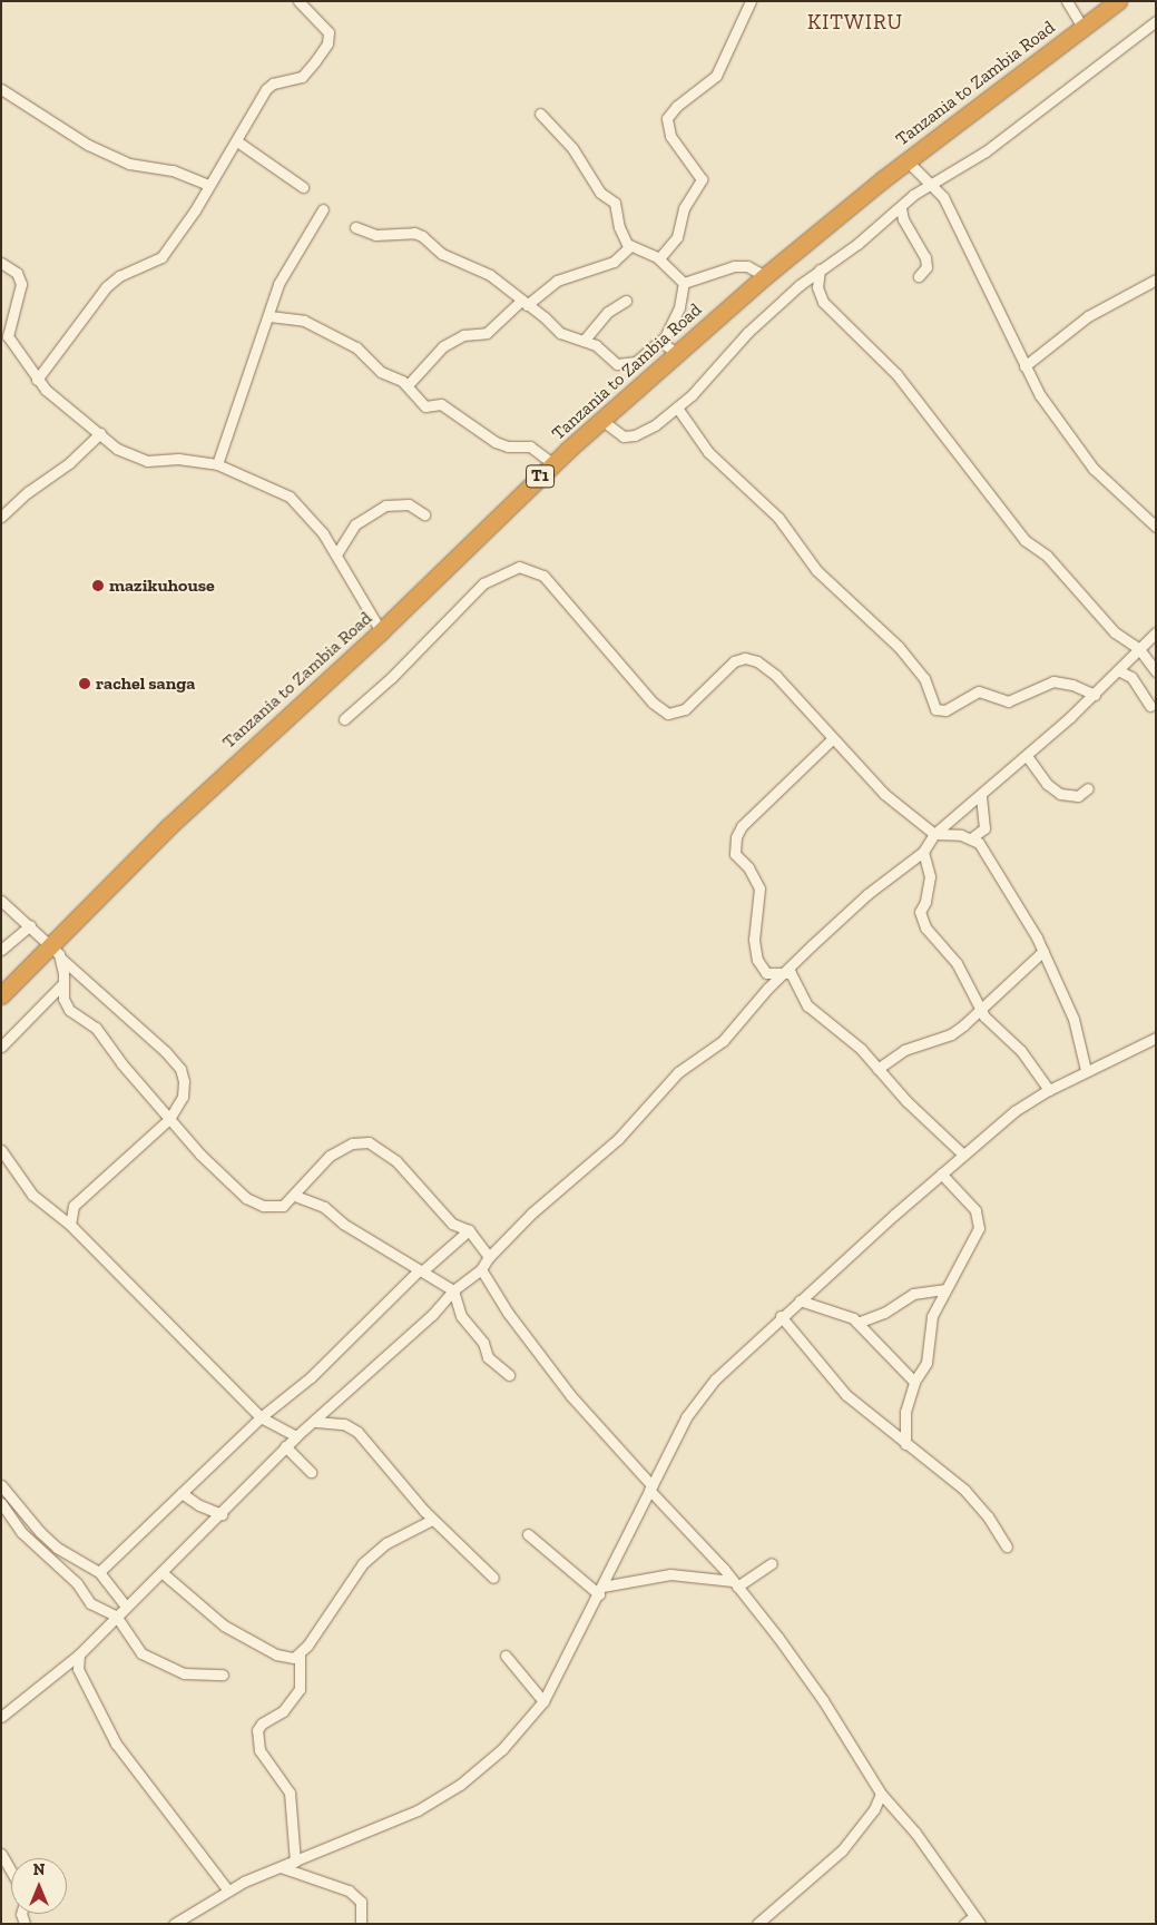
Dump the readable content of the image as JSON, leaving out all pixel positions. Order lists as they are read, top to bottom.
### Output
{
  "streets": {
    "highway": ["Tanzania to Zambia Road", "T1"]
  },
  "districts": ["KITWIRU"],
  "places": ["mazikuhouse", "rachel sanga"],
  "north": "top"
}
